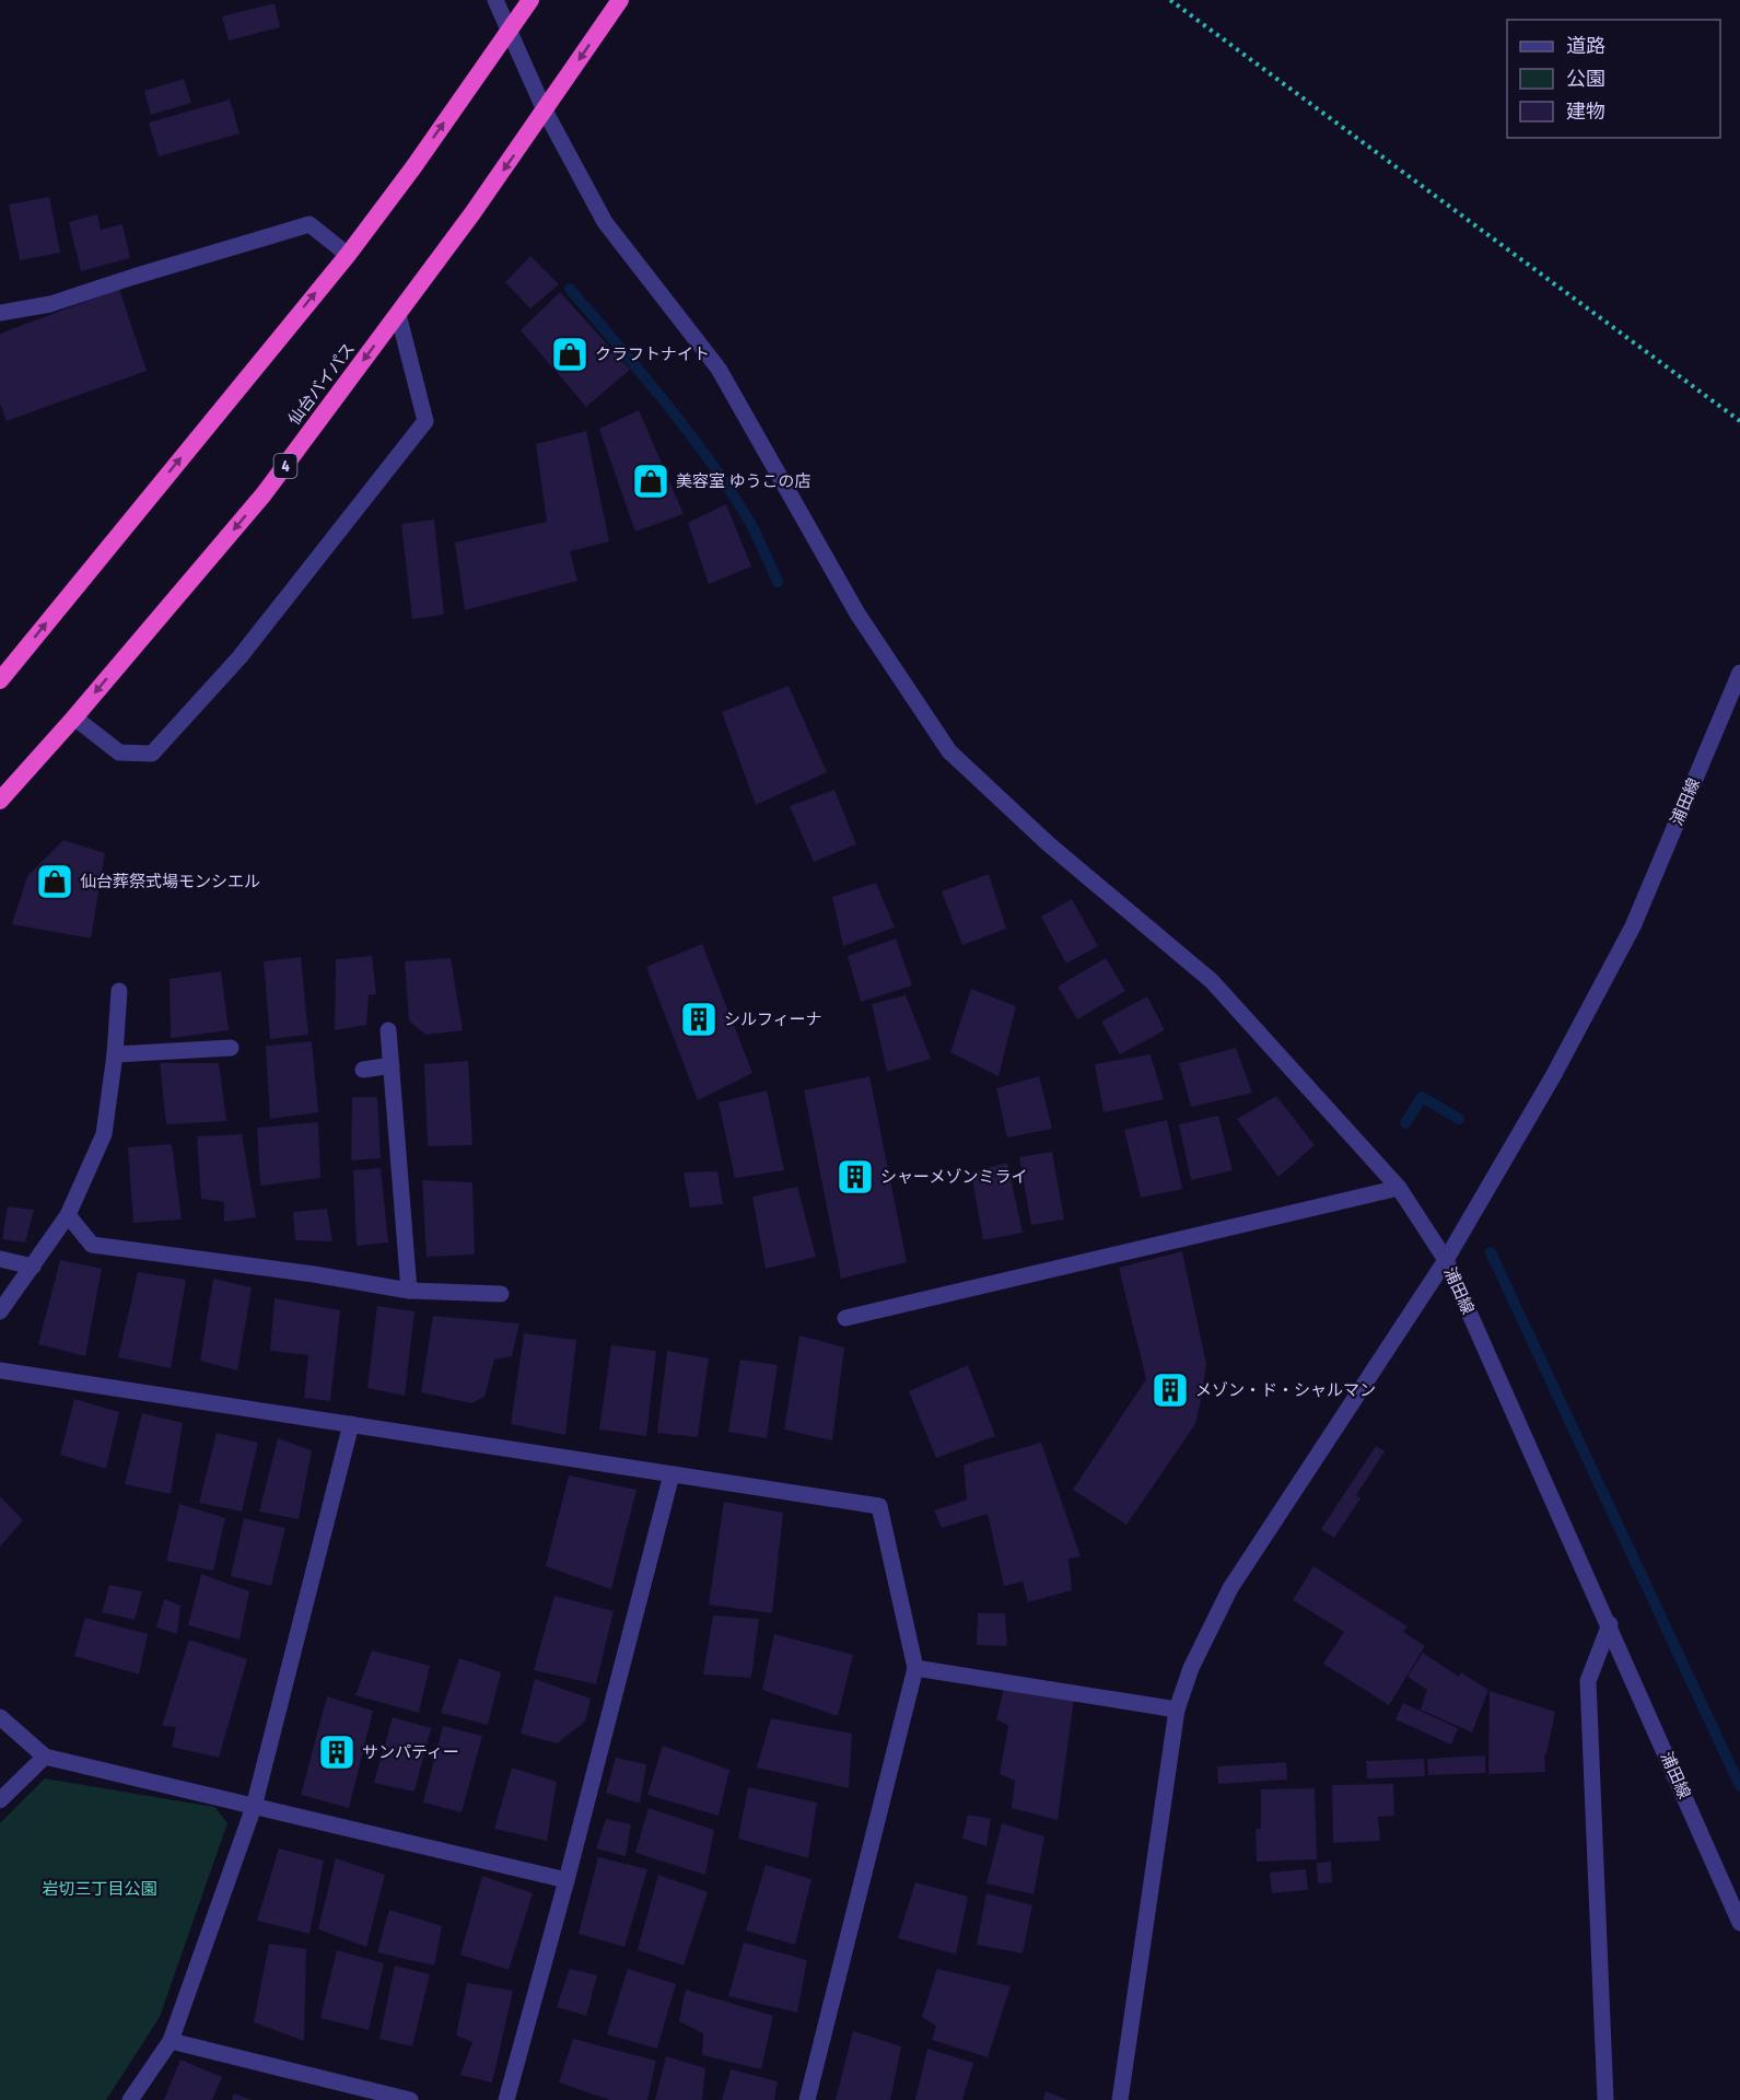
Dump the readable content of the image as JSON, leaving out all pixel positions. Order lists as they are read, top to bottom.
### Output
{
  "streets": {
    "highway": ["仙台バイパス", "4"],
    "street": ["浦田線"]
  },
  "parks": ["岩切三丁目公園"],
  "places": {
    "shop": ["クラフトナイト", "美容室 ゆうこの店", "仙台葬祭式場モンシエル"],
    "building": [
      "シルフィーナ",
      "シャーメゾンミライ",
      "メゾン・ド・シャルマン",
      "サンパティー"
    ]
  },
  "legend": ["道路", "公園", "建物"]
}
